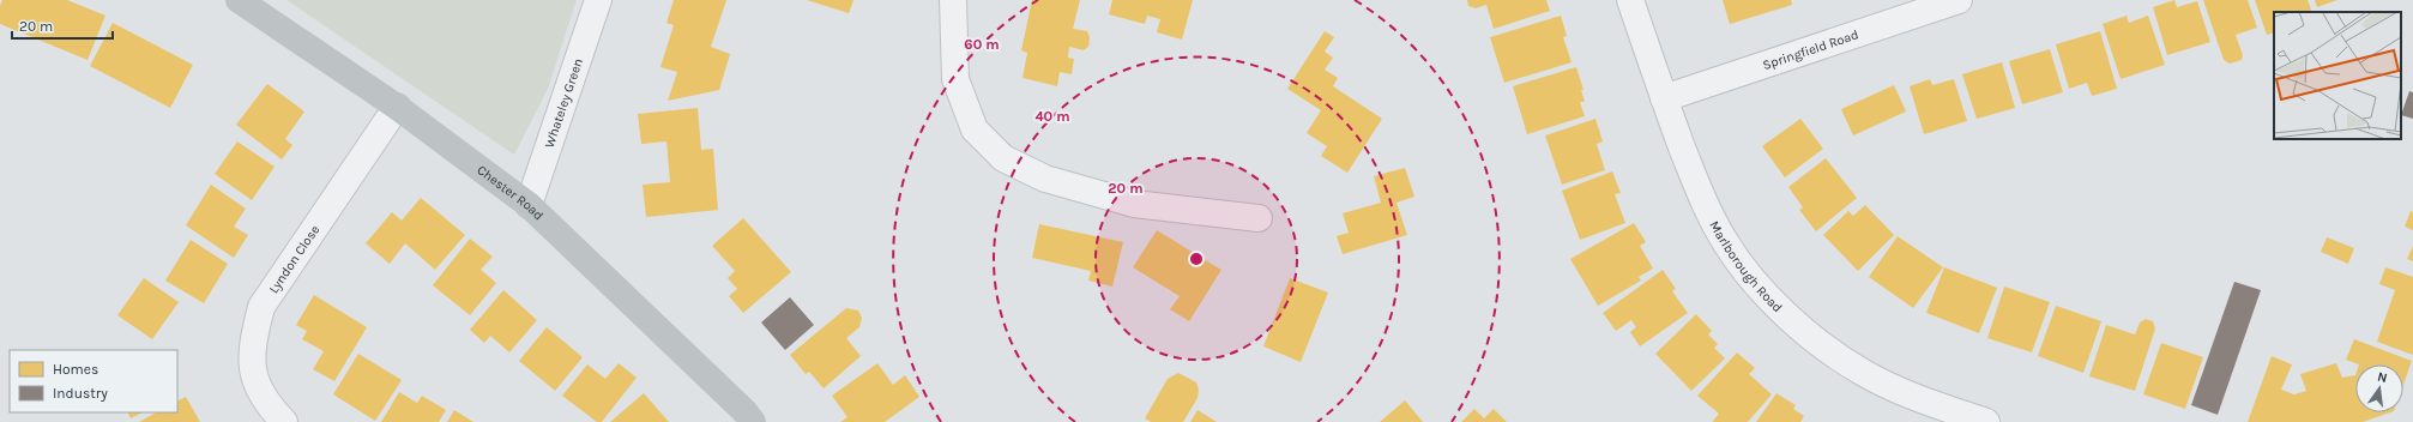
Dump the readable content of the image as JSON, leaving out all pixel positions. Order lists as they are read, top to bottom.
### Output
{
  "streets": {
    "main road": ["Chester Road"],
    "street": [
      "Springfield Road",
      "Whateley Green",
      "Lyndon Close",
      "Marlborough Road"
    ]
  },
  "crossings": [
    ["Springfield Road", "Marlborough Road"],
    ["Whateley Green", "Chester Road"],
    ["Chester Road", "Lyndon Close"]
  ],
  "legend": ["Homes", "Industry"],
  "scale_bar": "20 m",
  "north": "top",
  "rings": ["60 m", "40 m", "20 m"]
}
